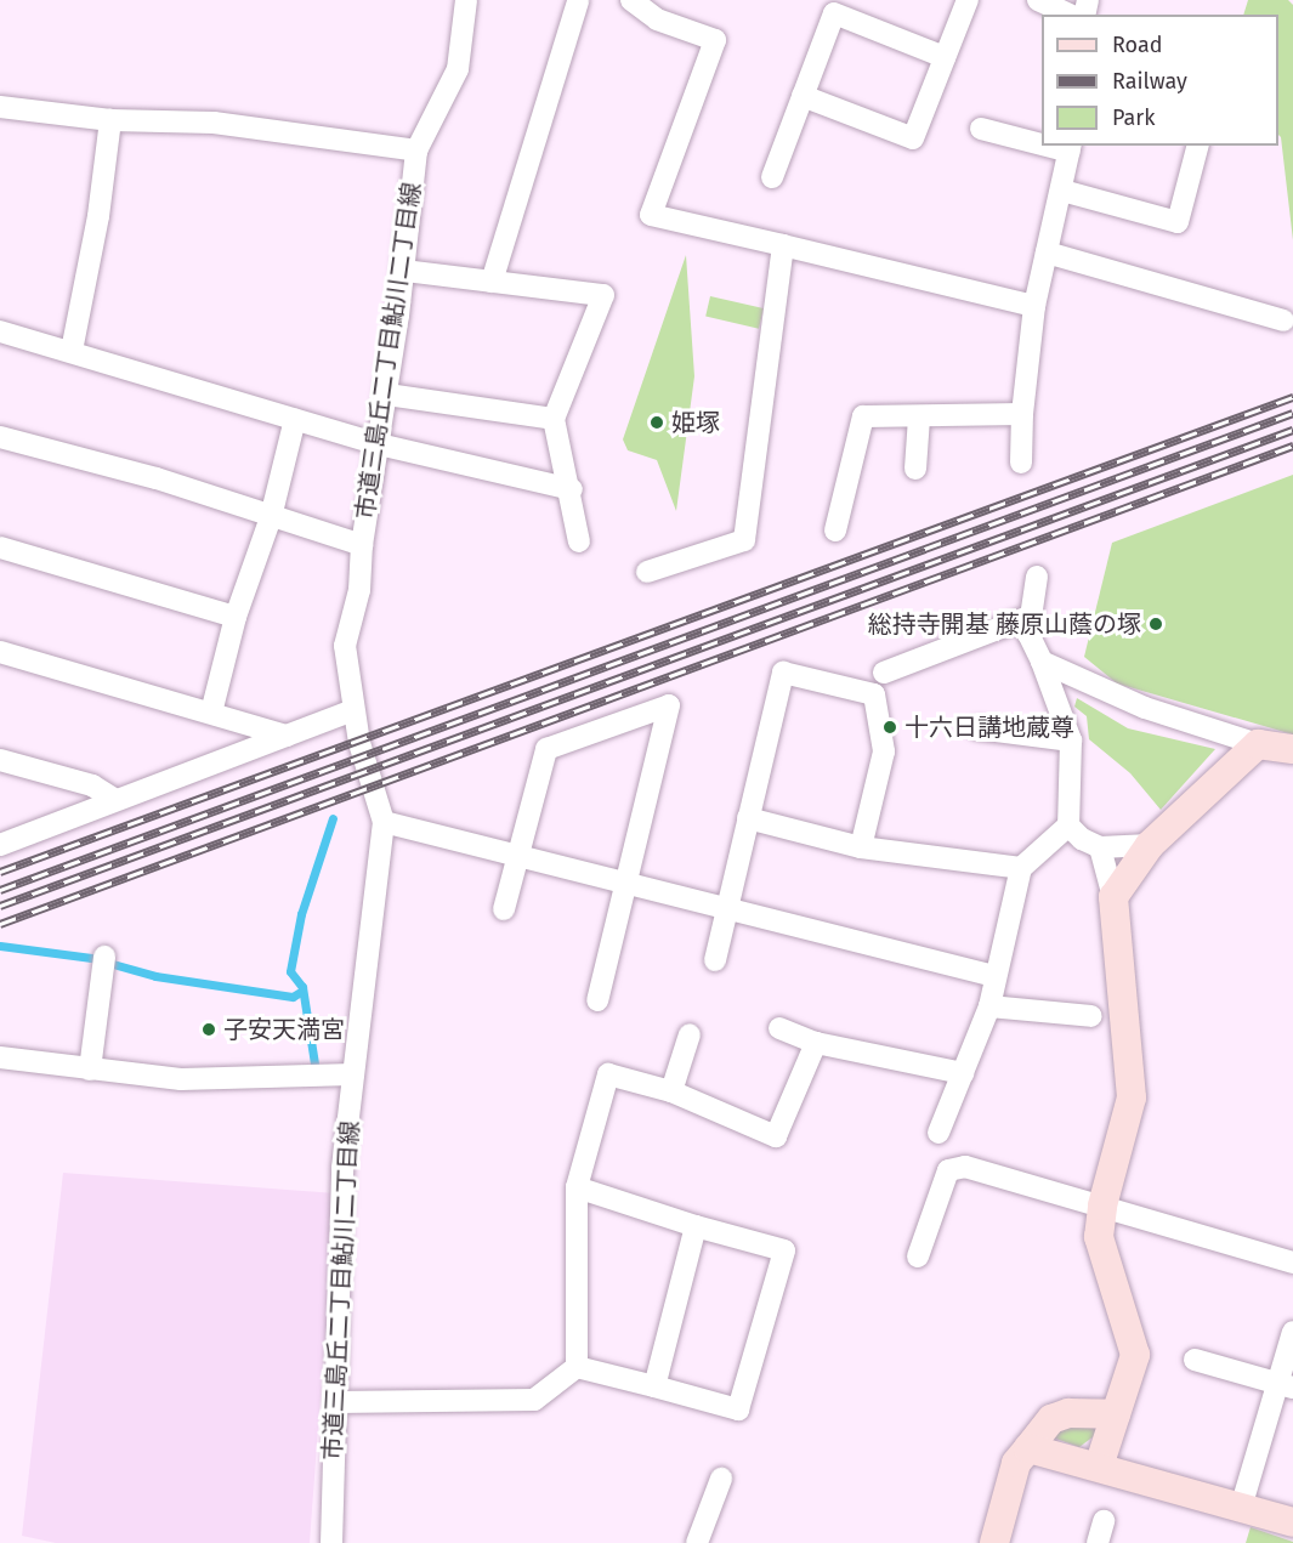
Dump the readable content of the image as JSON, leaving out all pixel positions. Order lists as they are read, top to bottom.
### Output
{
  "streets": {
    "street": ["市道三島丘二丁目鮎川二丁目線"]
  },
  "places": [
    "姫塚",
    "総持寺開基 藤原山蔭の塚",
    "十六日講地蔵尊",
    "子安天満宮"
  ],
  "legend": ["Road", "Railway", "Park"]
}
